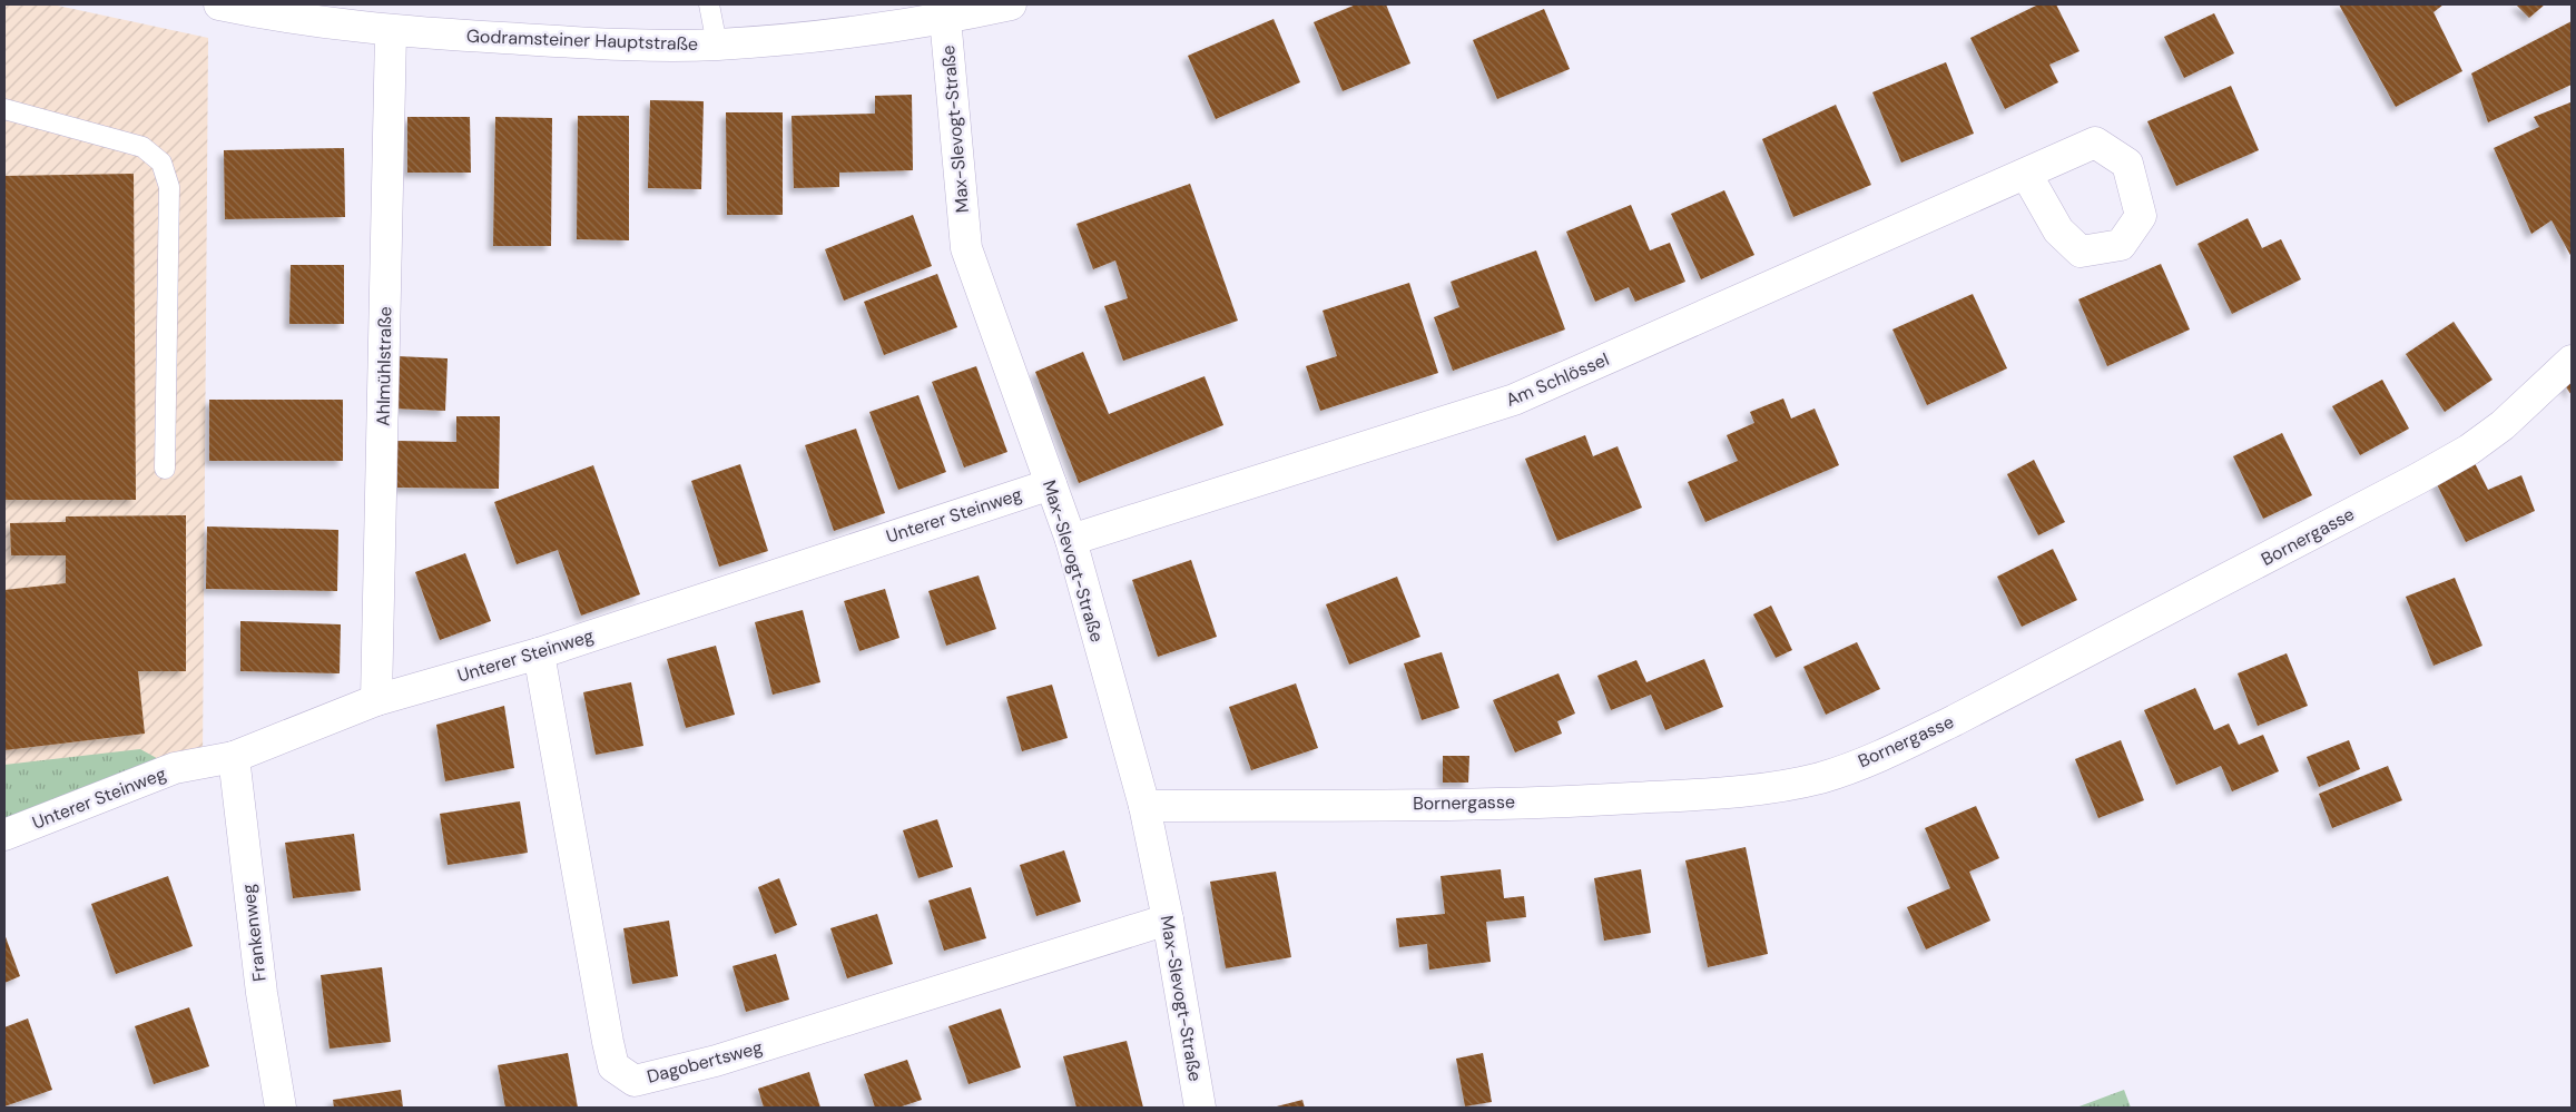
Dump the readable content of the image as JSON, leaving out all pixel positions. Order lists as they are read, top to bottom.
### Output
{
  "streets": {
    "street": [
      "Godramsteiner Hauptstraße",
      "Max-Slevogt-Straße",
      "Ahlmühlstraße",
      "Am Schlössel",
      "Unterer Steinweg",
      "Bornergasse",
      "Frankenweg",
      "Dagobertsweg"
    ]
  },
  "crossings": [
    ["Godramsteiner Hauptstraße", "Max-Slevogt-Straße"],
    ["Godramsteiner Hauptstraße", "Ahlmühlstraße"],
    ["Max-Slevogt-Straße", "Am Schlössel"],
    ["Max-Slevogt-Straße", "Unterer Steinweg"],
    ["Max-Slevogt-Straße", "Bornergasse"],
    ["Max-Slevogt-Straße", "Dagobertsweg"],
    ["Ahlmühlstraße", "Unterer Steinweg"],
    ["Unterer Steinweg", "Frankenweg"],
    ["Unterer Steinweg", "Dagobertsweg"]
  ]
}
